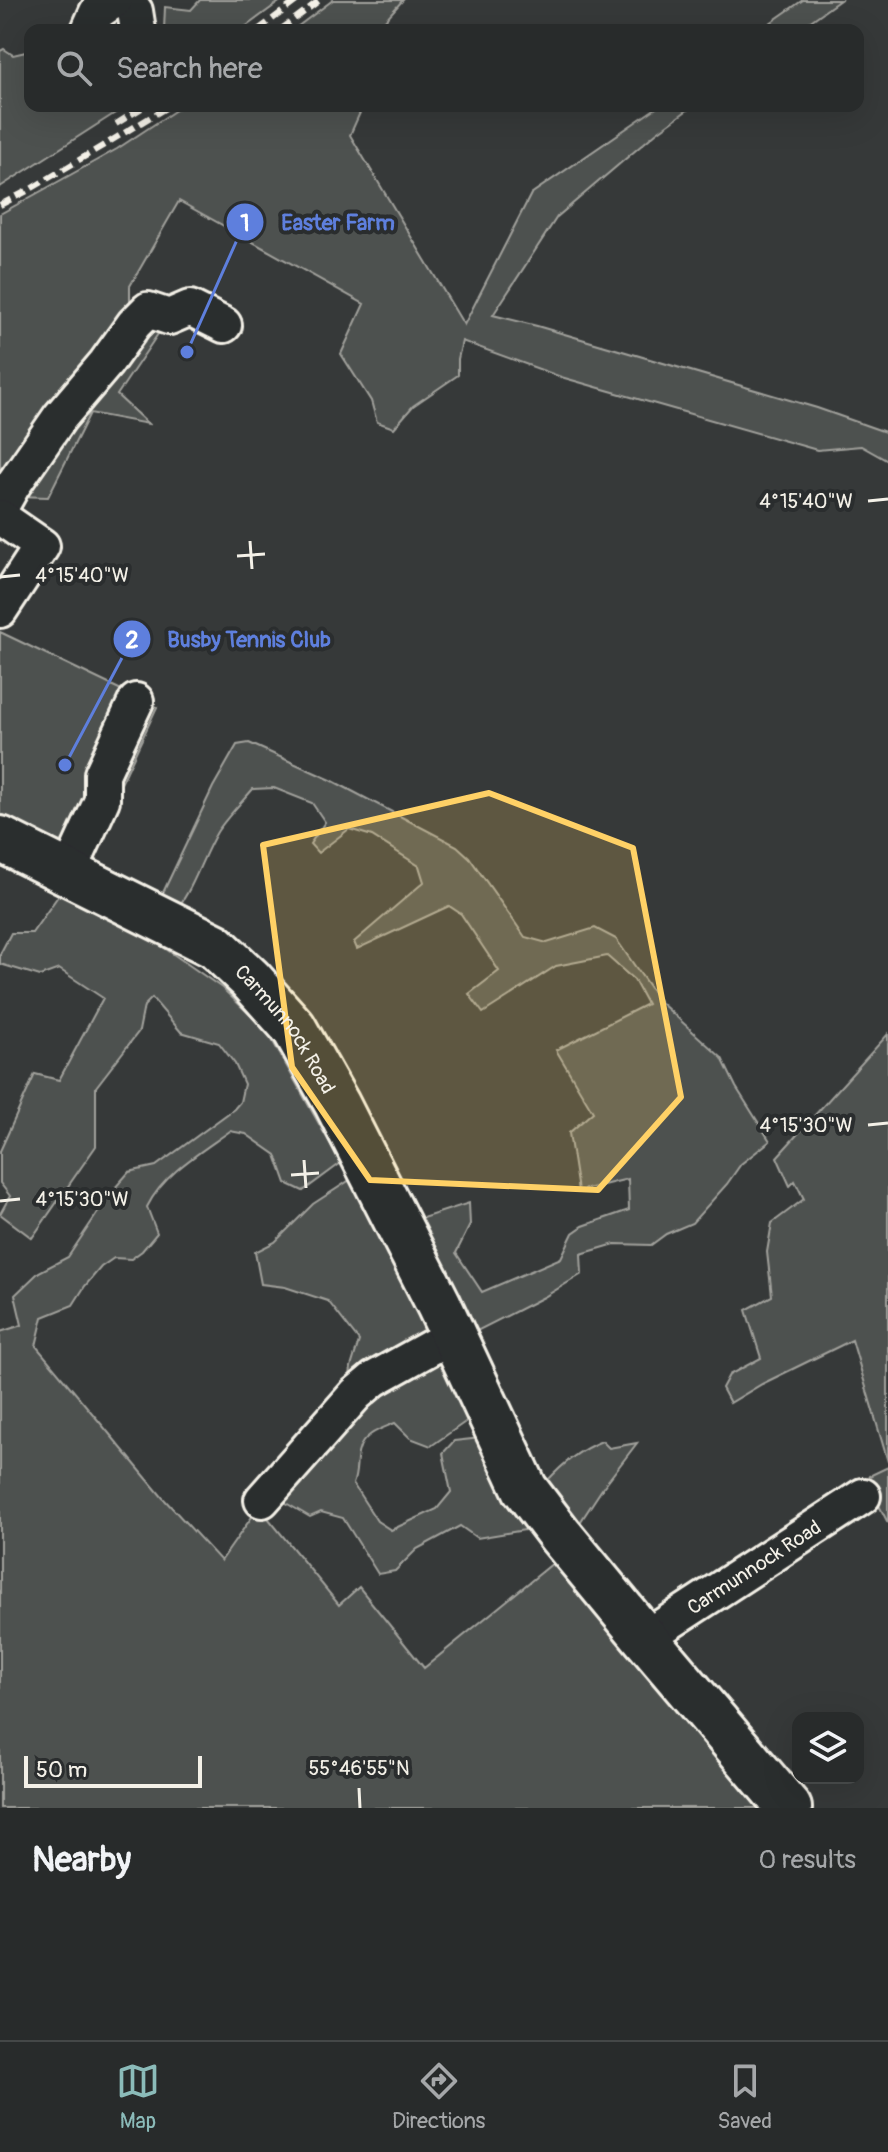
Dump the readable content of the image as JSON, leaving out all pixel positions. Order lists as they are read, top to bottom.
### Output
{
  "streets": {
    "main road": ["Carmunnock Road"]
  },
  "places": ["Easter Farm", "Busby Tennis Club"],
  "scale_bar": "50 m",
  "page": {
    "search": "Search here",
    "scale": "50 m",
    "heading": ["Nearby", "0 results"],
    "nav": ["Map", "Directions", "Saved"]
  },
  "coordinates": ["4°15'40\"W", "4°15'30\"W", "55°46'55\"N"]
}
